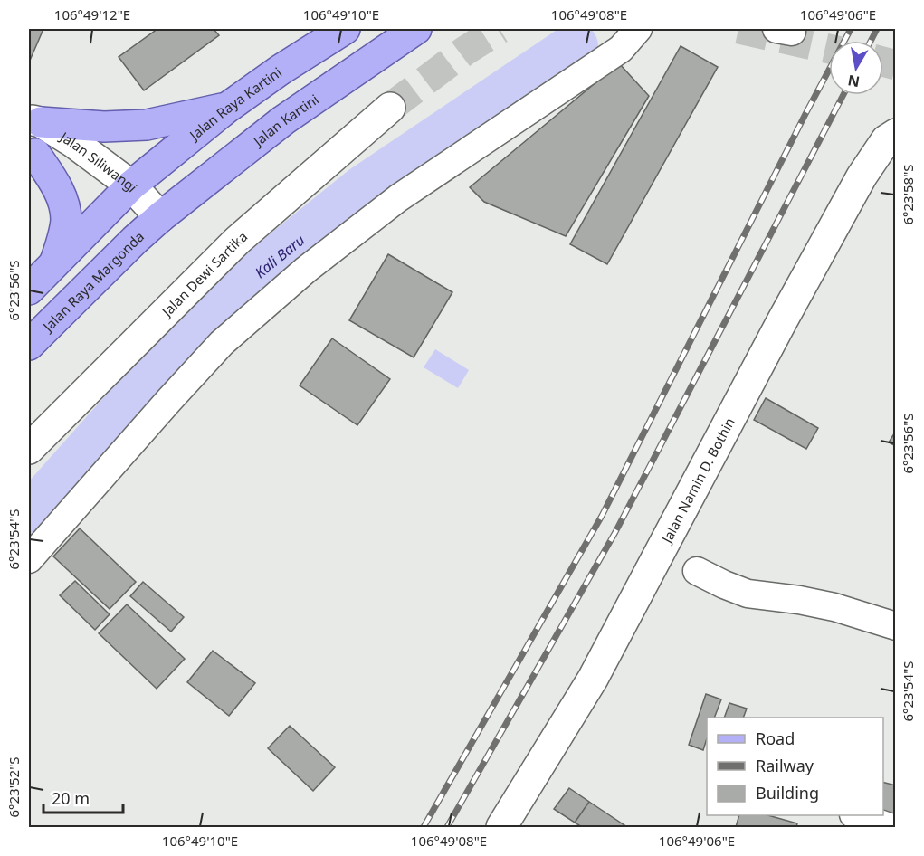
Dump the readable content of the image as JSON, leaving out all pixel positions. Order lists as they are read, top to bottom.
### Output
{
  "streets": {
    "main road": ["Jalan Raya Kartini", "Jalan Kartini", "Jalan Raya Margonda"],
    "street": ["Jalan Siliwangi", "Jalan Dewi Sartika", "Jalan Namin D. Bothin"]
  },
  "crossings": [
    ["Jalan Raya Kartini", "Jalan Siliwangi"],
    ["Jalan Kartini", "Jalan Siliwangi"],
    ["Jalan Kartini", "Jalan Raya Margonda"],
    ["Jalan Siliwangi", "Jalan Raya Margonda"]
  ],
  "water": ["Kali Baru"],
  "legend": ["Road", "Railway", "Building"],
  "scale_bar": "20 m",
  "north": "bottom",
  "coordinates": [
    "106°49'12\"E",
    "106°49'10\"E",
    "106°49'08\"E",
    "106°49'06\"E",
    "6°23'58\"S",
    "6°23'56\"S",
    "6°23'54\"S",
    "6°23'52\"S"
  ]
}
